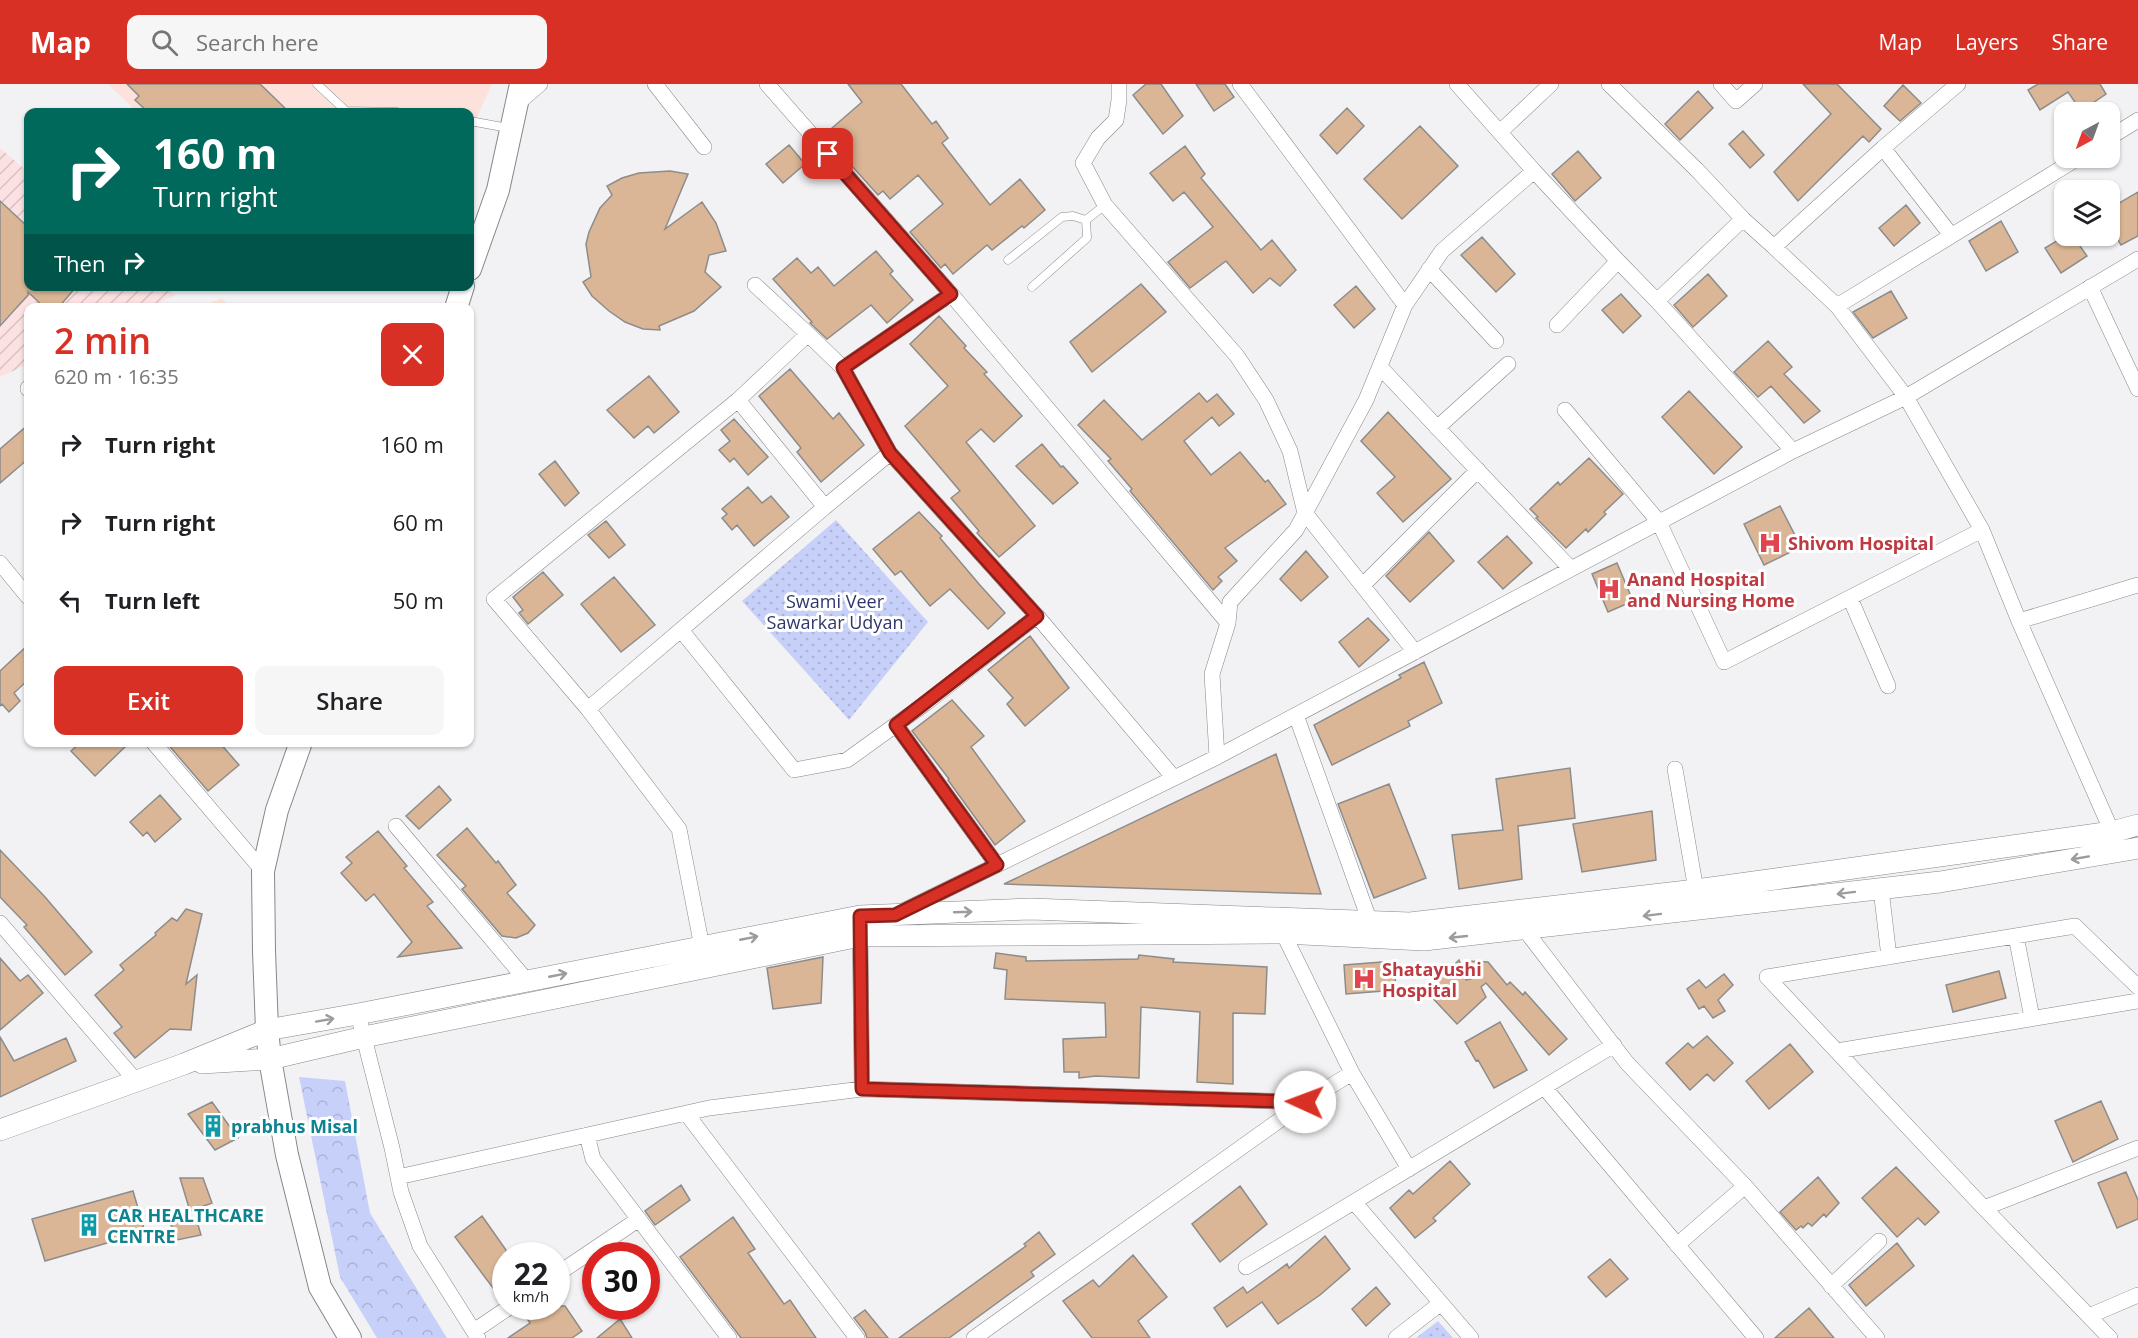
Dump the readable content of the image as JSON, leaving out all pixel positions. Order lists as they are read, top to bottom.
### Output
{
  "parks": ["Swami Veer Sawarkar Udyan"],
  "places": {
    "hospital": ["Shivom Hospital", "Anand Hospital and Nursing Home", "Shatayushi Hospital"],
    "building": ["prabhus Misal", "CAR HEALTHCARE CENTRE"]
  },
  "north": "bottom left",
  "page": {
    "header": "Map",
    "search": "Search here",
    "nav": ["Map", "Layers", "Share"],
    "turn": ["160 m", "Turn right"],
    "then": "Then",
    "heading": ["2 min", "620 m · 16:35"],
    "list": [
      {
        "name": "Turn right",
        "value": "160 m"
      },
      {
        "name": "Turn right",
        "value": "60 m"
      },
      {
        "name": "Turn left",
        "value": "50 m"
      }
    ],
    "buttons": ["Exit", "Share"],
    "speed": "22 km/h",
    "limit": "30"
  }
}
